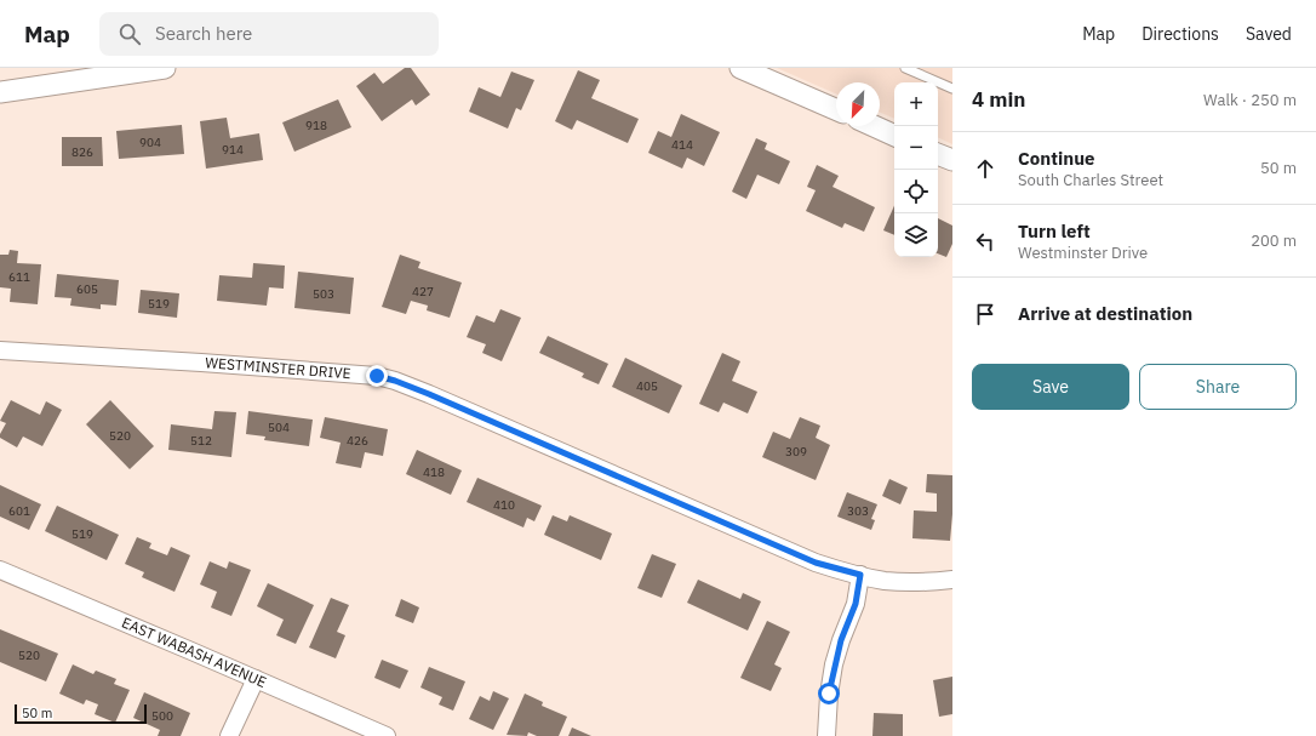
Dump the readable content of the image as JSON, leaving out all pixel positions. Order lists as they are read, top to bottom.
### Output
{
  "streets": {
    "street": ["WESTMINSTER DRIVE", "EAST WABASH AVENUE"]
  },
  "house_numbers": [
    "918",
    "904",
    "414",
    "914",
    "826",
    "611",
    "605",
    "427",
    "503",
    "519",
    "405",
    "504",
    "520",
    "512",
    "426",
    "309",
    "418",
    "410",
    "601",
    "303",
    "519",
    "520",
    "500"
  ],
  "scale_bar": "50 m",
  "north": "bottom left",
  "page": {
    "header": "Map",
    "search": "Search here",
    "nav": ["Map", "Directions", "Saved"],
    "heading": ["4 min", "Walk · 250 m"],
    "map_buttons": ["+", "−"],
    "list": [
      ["Continue", "South Charles Street", "50 m"],
      ["Turn left", "Westminster Drive", "200 m"],
      "Arrive at destination"
    ],
    "buttons": ["Save", "Share"],
    "scale": "50 m"
  }
}
